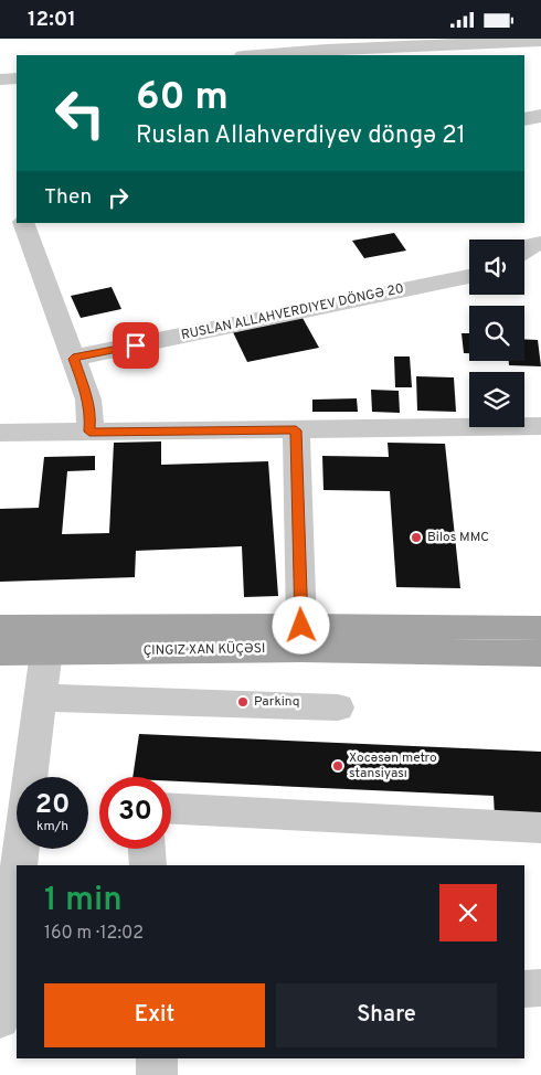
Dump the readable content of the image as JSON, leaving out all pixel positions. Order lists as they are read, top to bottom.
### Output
{
  "streets": {
    "main road": ["ÇINGIZ XAN KÜÇƏSI"],
    "street": ["RUSLAN ALLAHVERDIYEV DÖNGƏ 20"]
  },
  "places": ["Bilos MMC", "Parkinq", "Xocəsən metro stansiyası"],
  "page": {
    "status": "12:01",
    "turn": ["60 m", "Ruslan Allahverdiyev döngə 21"],
    "then": "Then",
    "speed": "20 km/h",
    "limit": "30",
    "heading": ["1 min", "160 m · 12:02"],
    "buttons": ["Exit", "Share"]
  }
}
